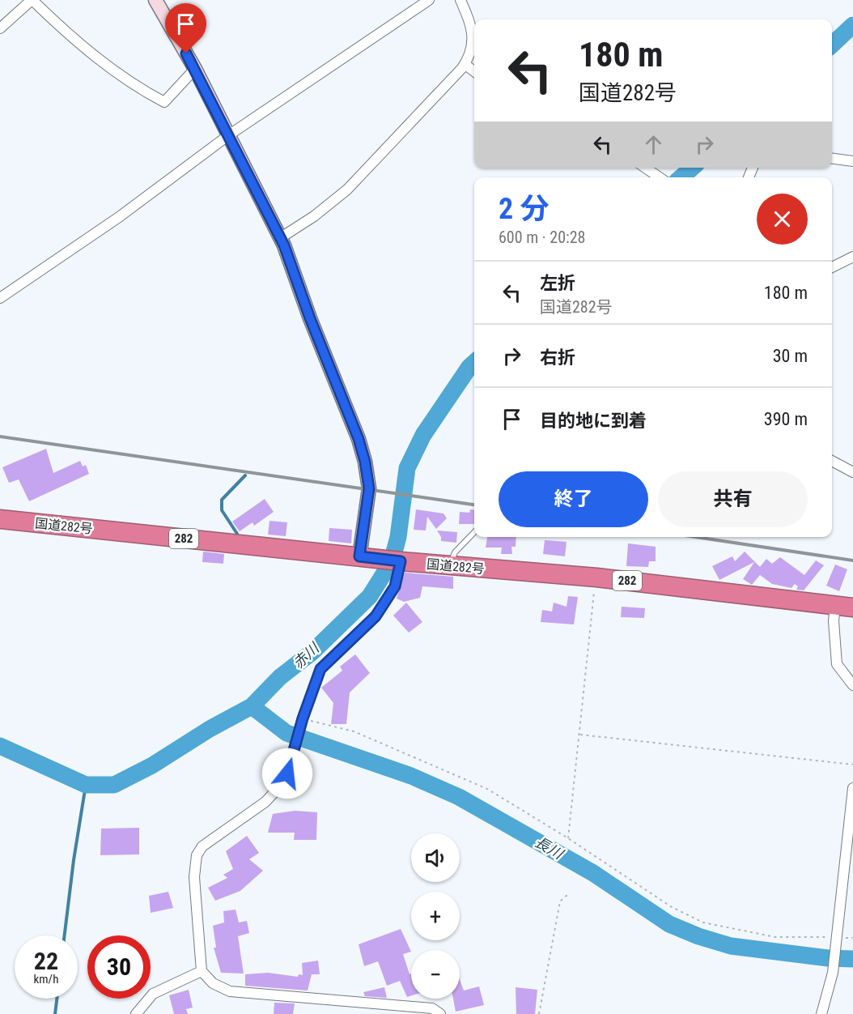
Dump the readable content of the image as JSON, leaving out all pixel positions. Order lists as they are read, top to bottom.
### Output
{
  "streets": {
    "highway": ["国道282号", "282"]
  },
  "water": ["赤川", "長川"],
  "page": {
    "turn": ["180 m", "国道282号"],
    "heading": ["2 分", "600 m · 20:28"],
    "list": [
      {
        "name": "左折",
        "note": "国道282号",
        "value": "180 m"
      },
      {
        "name": "右折",
        "value": "30 m"
      },
      {
        "name": "目的地に到着",
        "value": "390 m"
      }
    ],
    "buttons": ["終了", "共有"],
    "map_buttons": ["+", "−"],
    "speed": "22 km/h",
    "limit": "30"
  }
}
